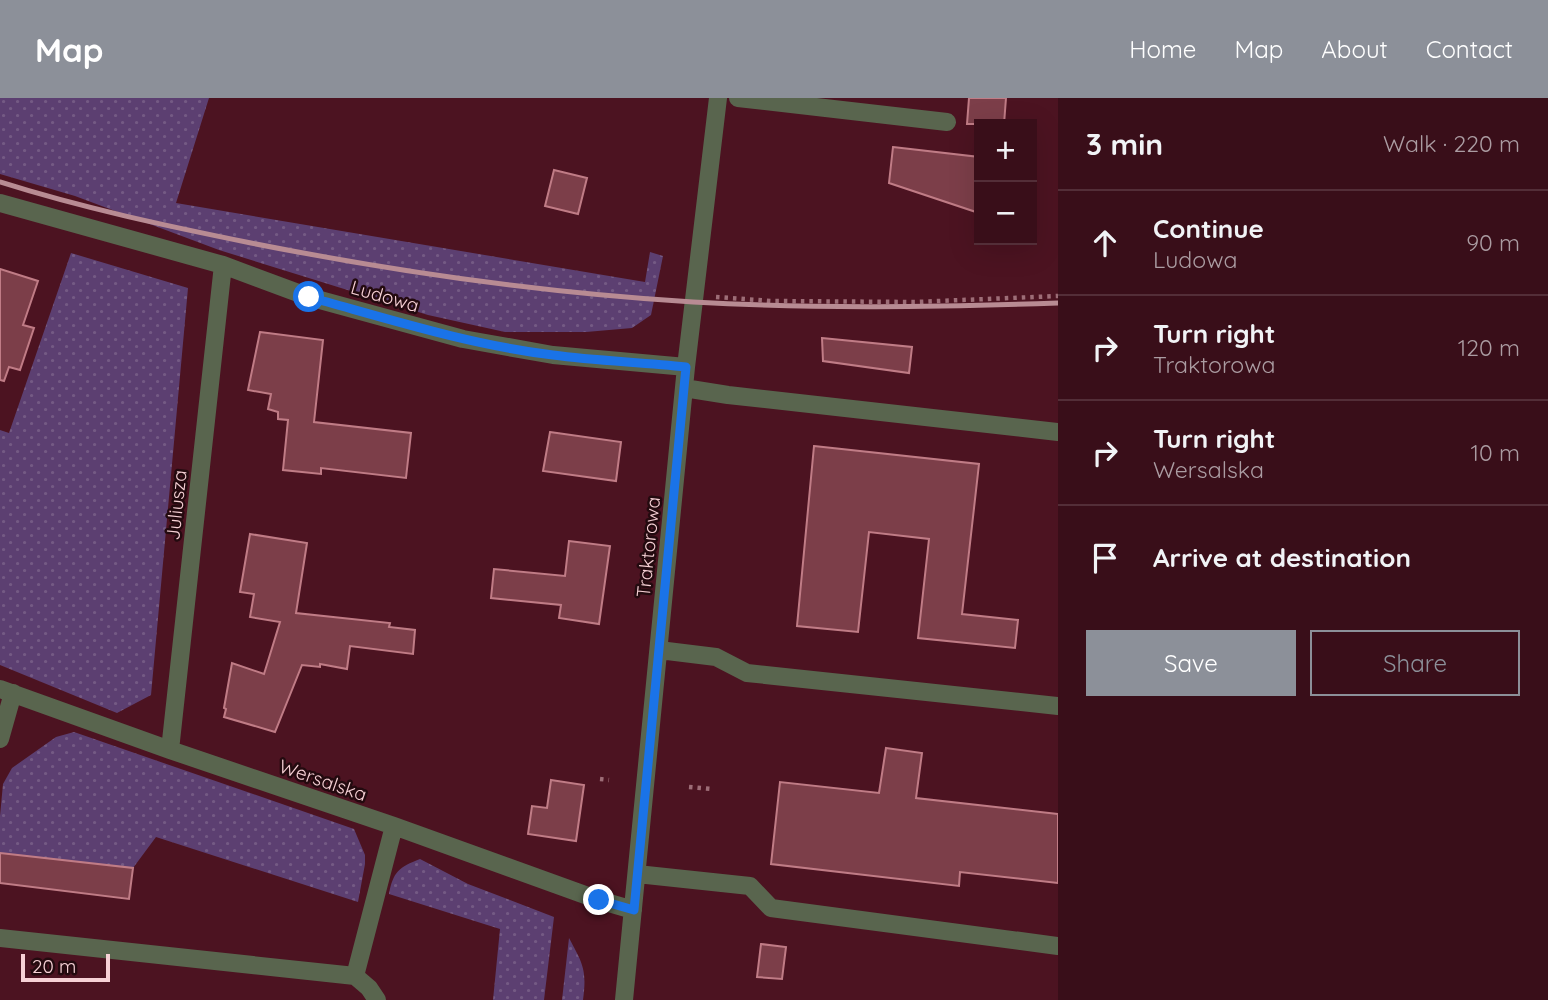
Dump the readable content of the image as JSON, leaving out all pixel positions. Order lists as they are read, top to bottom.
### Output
{
  "streets": {
    "street": [
      "Ludowa",
      "Juliusza",
      "Traktorowa",
      "Wersalska"
    ]
  },
  "crossings": [
    ["Ludowa", "Juliusza"],
    ["Ludowa", "Traktorowa"],
    ["Juliusza", "Wersalska"],
    ["Traktorowa", "Wersalska"]
  ],
  "scale_bar": "20 m",
  "page": {
    "header": "Map",
    "nav": [
      "Home",
      "Map",
      "About",
      "Contact"
    ],
    "heading": ["3 min", "Walk · 220 m"],
    "map_buttons": ["+", "−"],
    "list": [
      ["Continue", "Ludowa", "90 m"],
      ["Turn right", "Traktorowa", "120 m"],
      ["Turn right", "Wersalska", "10 m"],
      "Arrive at destination"
    ],
    "buttons": ["Save", "Share"],
    "scale": "20 m"
  }
}
